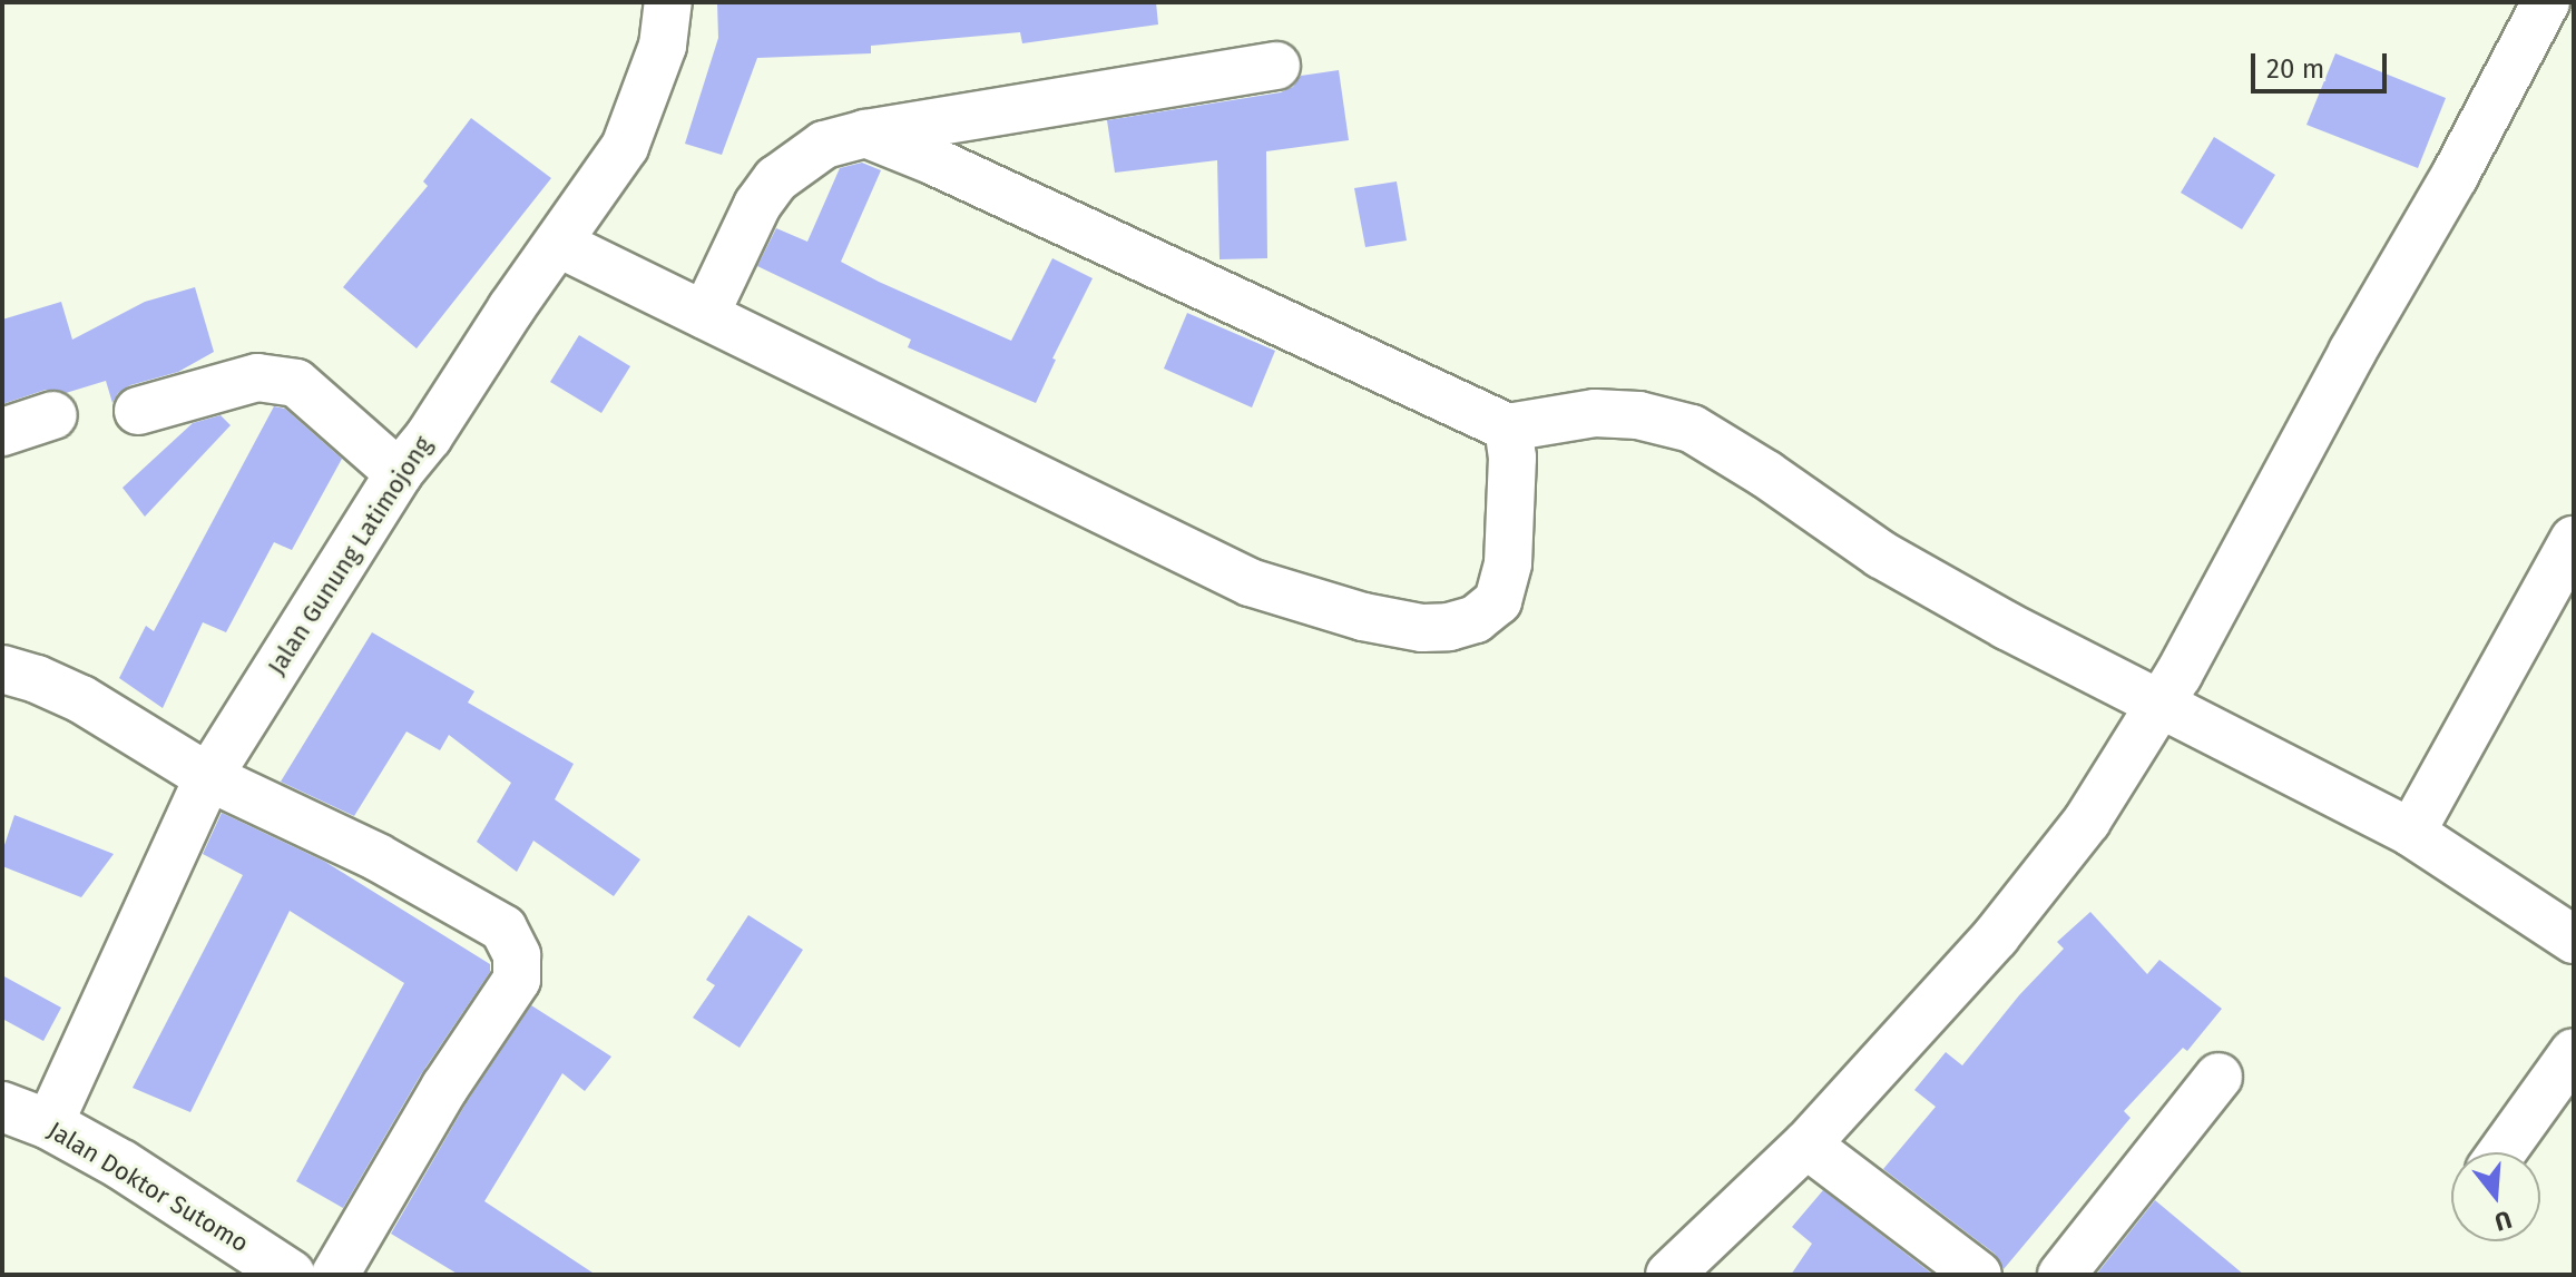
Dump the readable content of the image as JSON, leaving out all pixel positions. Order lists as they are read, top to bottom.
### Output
{
  "streets": {
    "street": ["Jalan Gunung Latimojong", "Jalan Doktor Sutomo"]
  },
  "crossings": [
    ["Jalan Gunung Latimojong", "Jalan Doktor Sutomo"]
  ],
  "scale_bar": "20 m",
  "north": "bottom"
}
